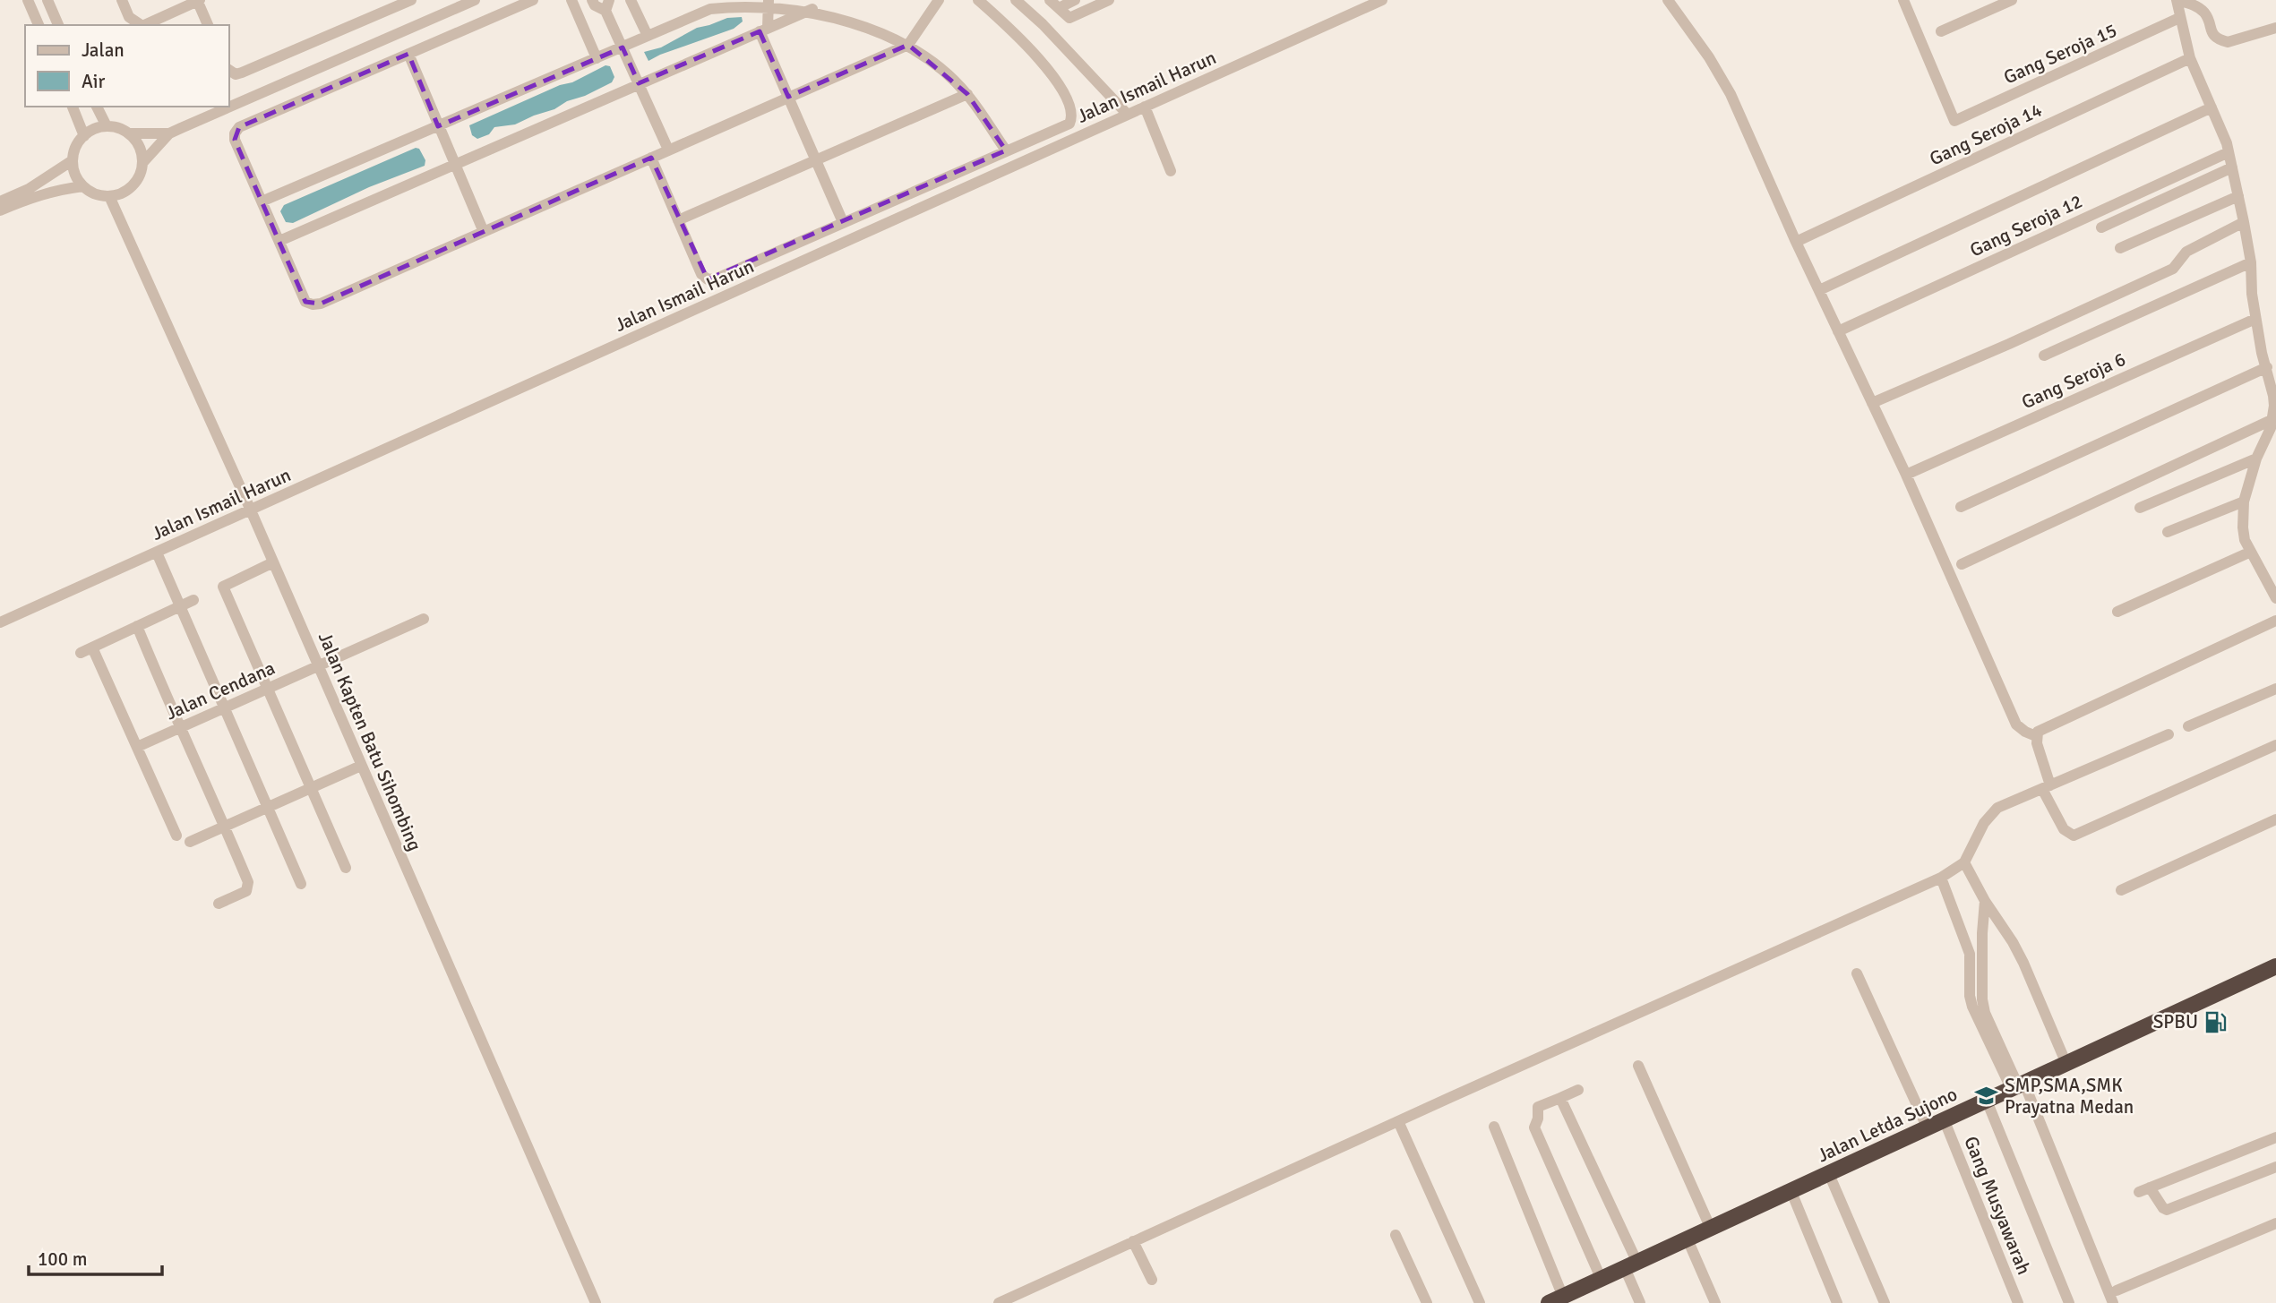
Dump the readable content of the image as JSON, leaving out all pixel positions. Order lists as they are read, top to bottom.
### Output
{
  "streets": {
    "highway": ["Jalan Letda Sujono"],
    "street": [
      "Gang Seroja 15",
      "Jalan Ismail Harun",
      "Gang Seroja 14",
      "Gang Seroja 12",
      "Gang Seroja 6",
      "Jalan Cendana",
      "Jalan Kapten Batu Sihombing",
      "Gang Musyawarah"
    ]
  },
  "crossings": [
    ["Jalan Ismail Harun", "Jalan Kapten Batu Sihombing"],
    ["Jalan Cendana", "Jalan Kapten Batu Sihombing"],
    ["Jalan Letda Sujono", "Gang Musyawarah"]
  ],
  "places": {
    "fuel station": ["SPBU"],
    "school or university": ["SMP,SMA,SMK Prayatna Medan"]
  },
  "legend": ["Jalan", "Air"],
  "scale_bar": "100 m"
}
